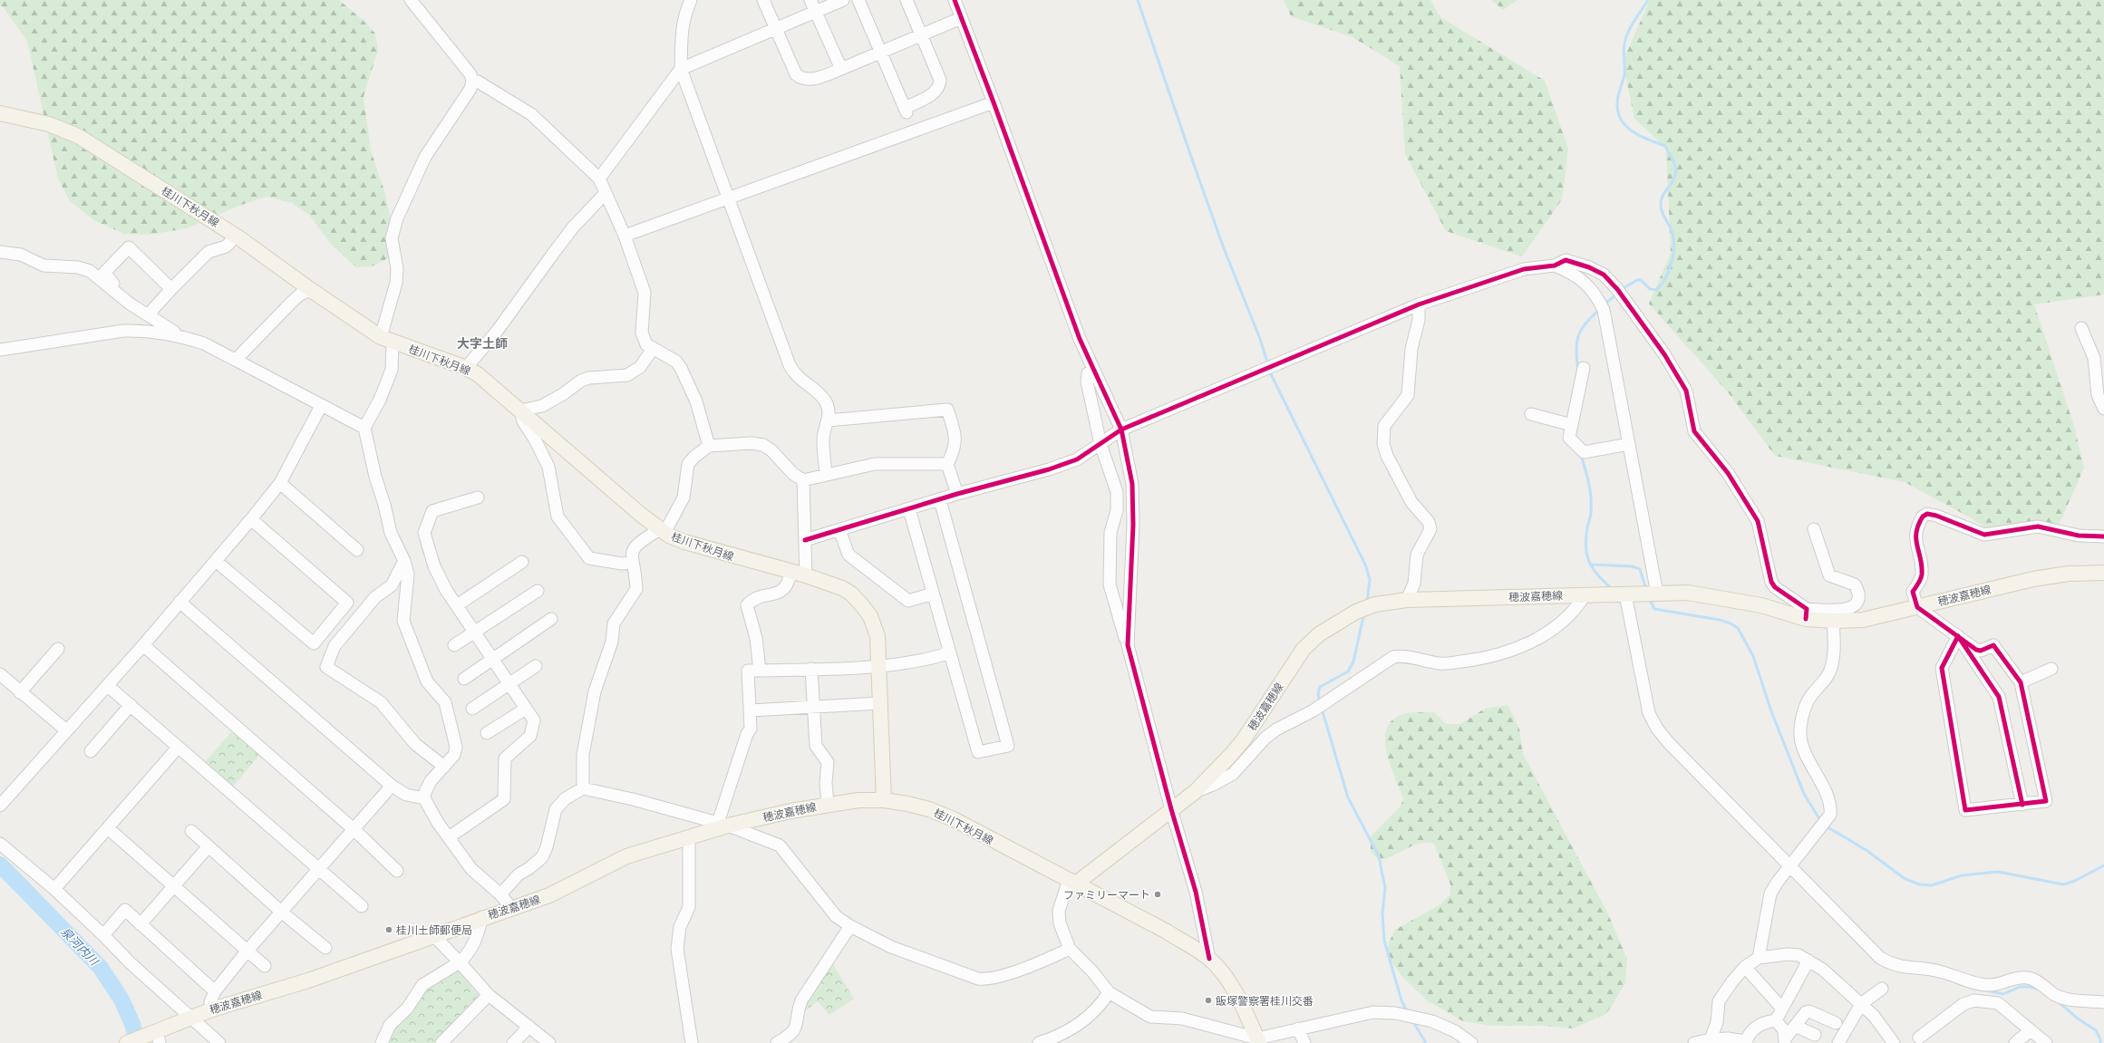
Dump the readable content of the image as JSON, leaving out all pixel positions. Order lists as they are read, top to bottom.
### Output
{
  "streets": {
    "main road": ["桂川下秋月線", "穂波嘉穂線"]
  },
  "crossings": [
    ["桂川下秋月線", "穂波嘉穂線"]
  ],
  "districts": ["大字土師"],
  "water": ["泉河内川"],
  "places": ["ファミリーマート", "桂川土師郵便局", "飯塚警察署桂川交番"]
}
